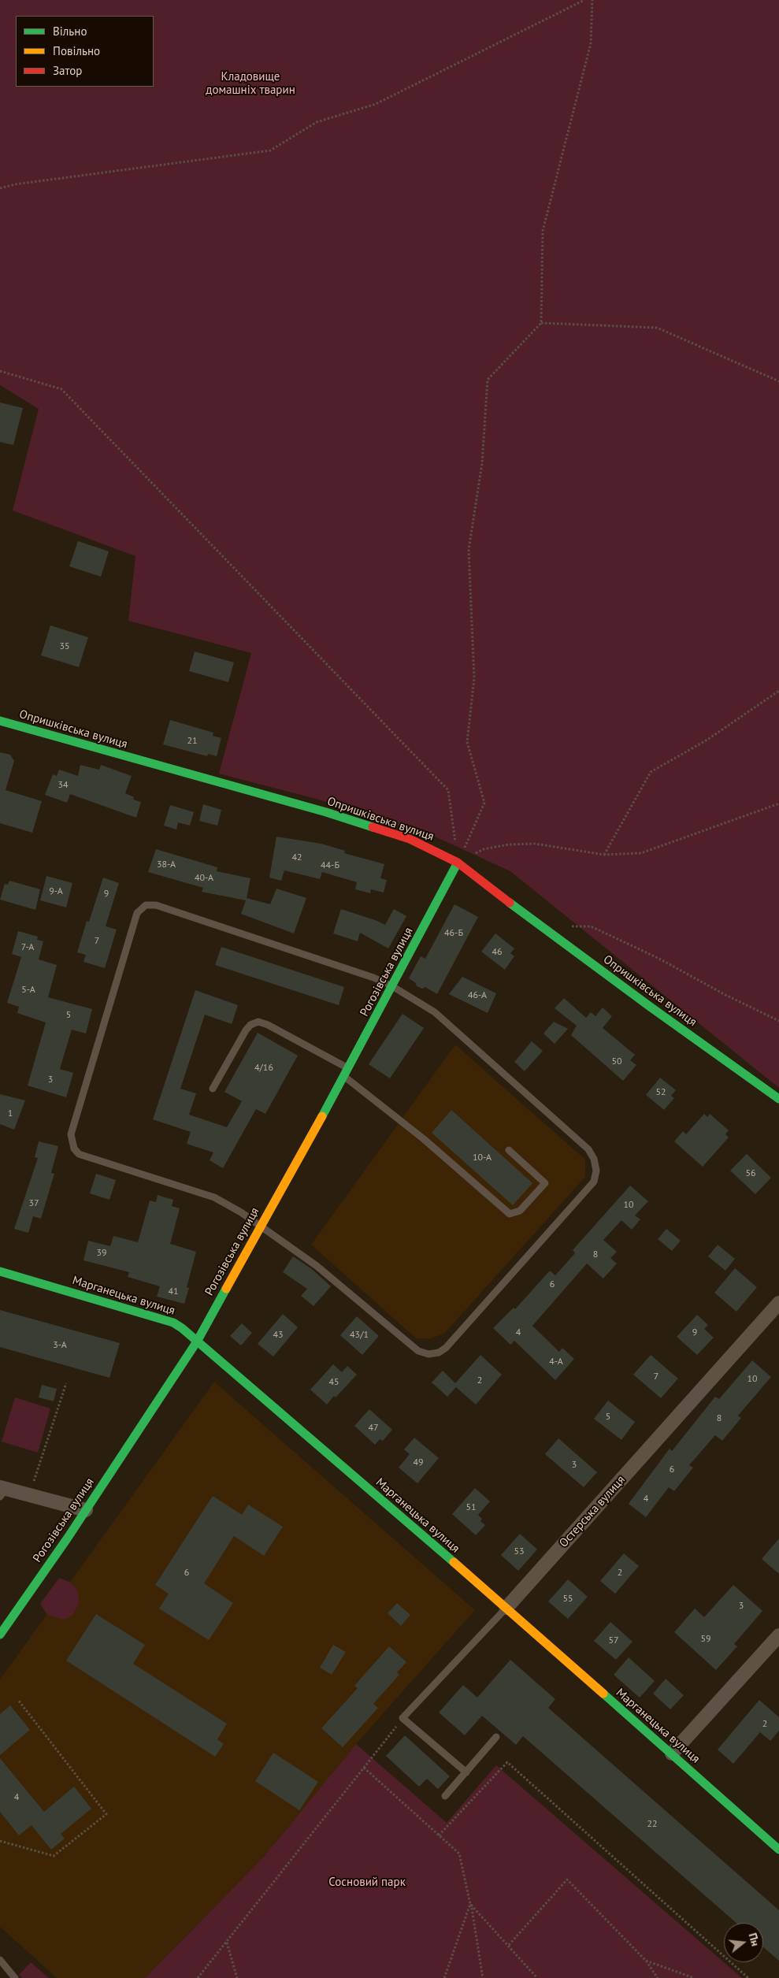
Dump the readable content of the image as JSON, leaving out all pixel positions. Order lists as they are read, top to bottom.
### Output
{
  "streets": {
    "street": [
      "Опришківська вулиця",
      "Рогозівська вулиця",
      "Марганецька вулиця",
      "Остерська вулиця"
    ]
  },
  "crossings": [
    ["Опришківська вулиця", "Рогозівська вулиця"],
    ["Рогозівська вулиця", "Марганецька вулиця"],
    ["Марганецька вулиця", "Остерська вулиця"]
  ],
  "parks": ["Кладовище домашніх тварин", "Сосновий парк"],
  "house_numbers": [
    "35",
    "21",
    "34",
    "42",
    "38-А",
    "44-Б",
    "40-А",
    "9-А",
    "9",
    "46-Б",
    "7",
    "7-А",
    "46",
    "5-А",
    "46-А",
    "5",
    "50",
    "4/16",
    "3",
    "52",
    "1",
    "10-А",
    "56",
    "37",
    "10",
    "39",
    "8",
    "6",
    "41",
    "4",
    "9",
    "43",
    "43/1",
    "3-А",
    "4-А",
    "7",
    "10",
    "2",
    "45",
    "5",
    "8",
    "47",
    "49",
    "3",
    "6",
    "4",
    "51",
    "53",
    "6",
    "2",
    "55",
    "3",
    "59",
    "57",
    "2",
    "4",
    "22"
  ],
  "legend": ["Вільно", "Повільно", "Затор"],
  "north": "right"
}
